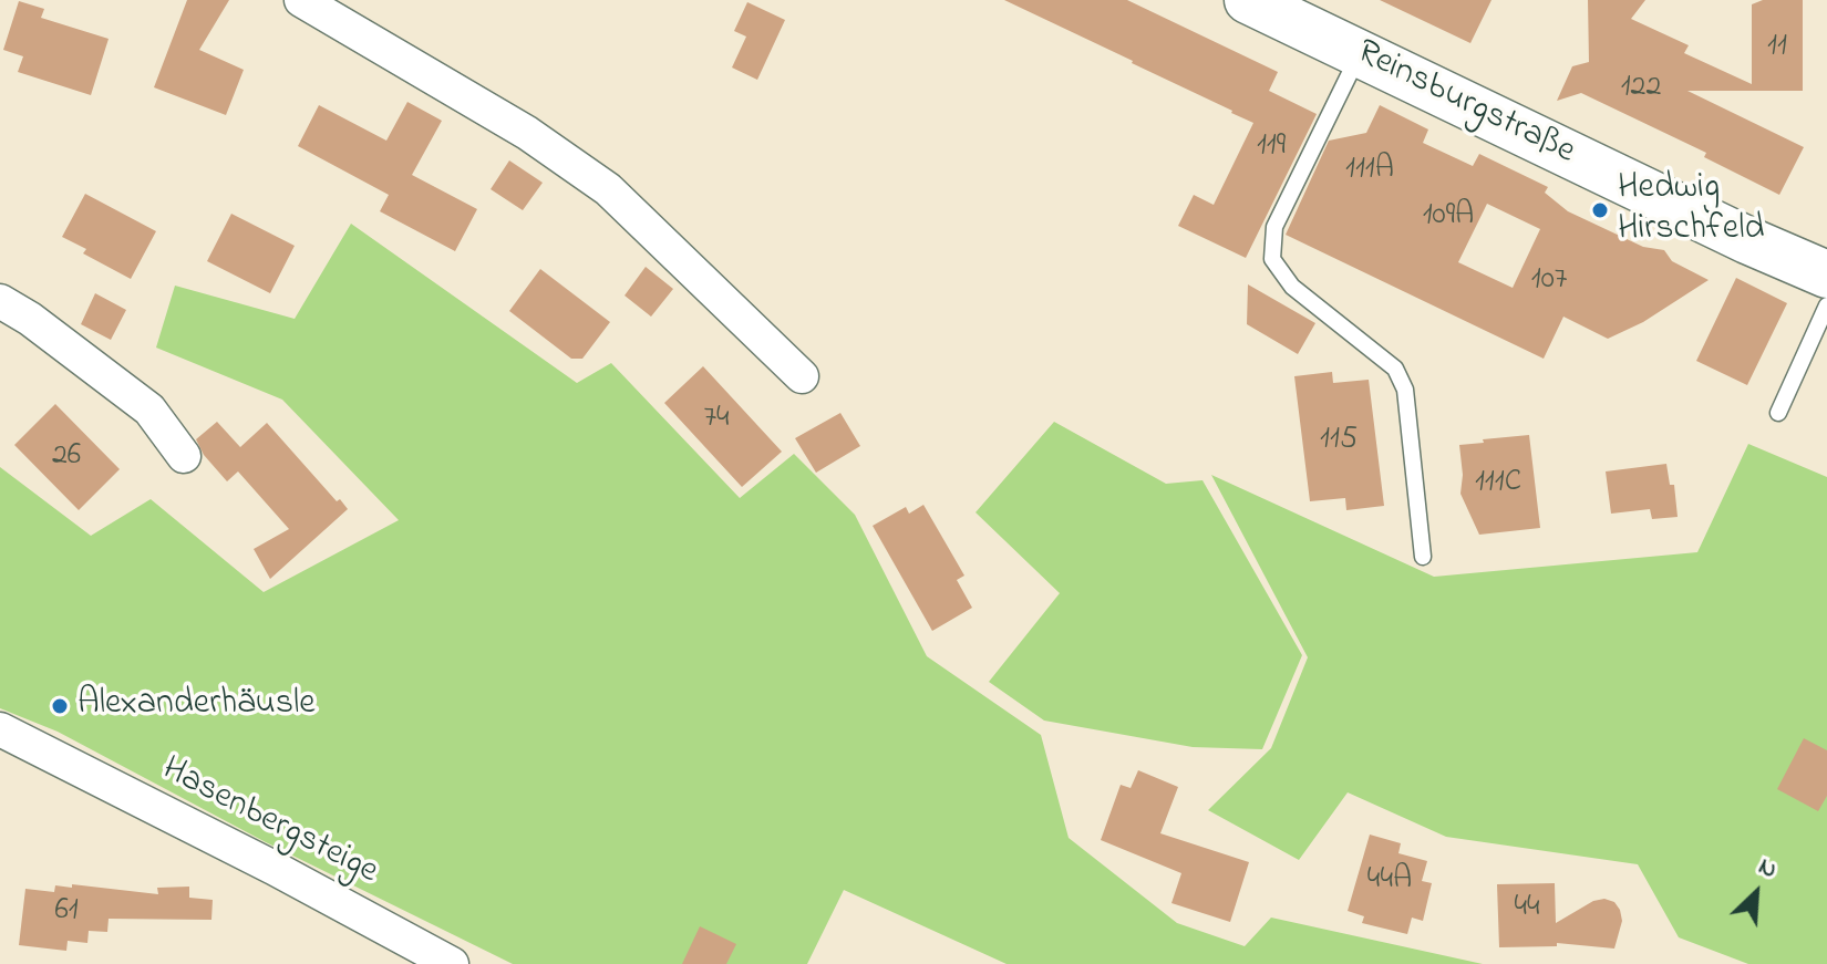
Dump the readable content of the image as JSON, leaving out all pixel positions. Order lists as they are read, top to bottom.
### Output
{
  "streets": {
    "street": ["Reinsburgstraße", "Hasenbergsteige"]
  },
  "places": ["Hedwig Hirschfeld", "Alexanderhäusle"],
  "house_numbers": [
    "11",
    "122",
    "119",
    "111A",
    "109A",
    "107",
    "74",
    "115",
    "26",
    "111C",
    "44A",
    "44",
    "61"
  ],
  "north": "top right"
}
